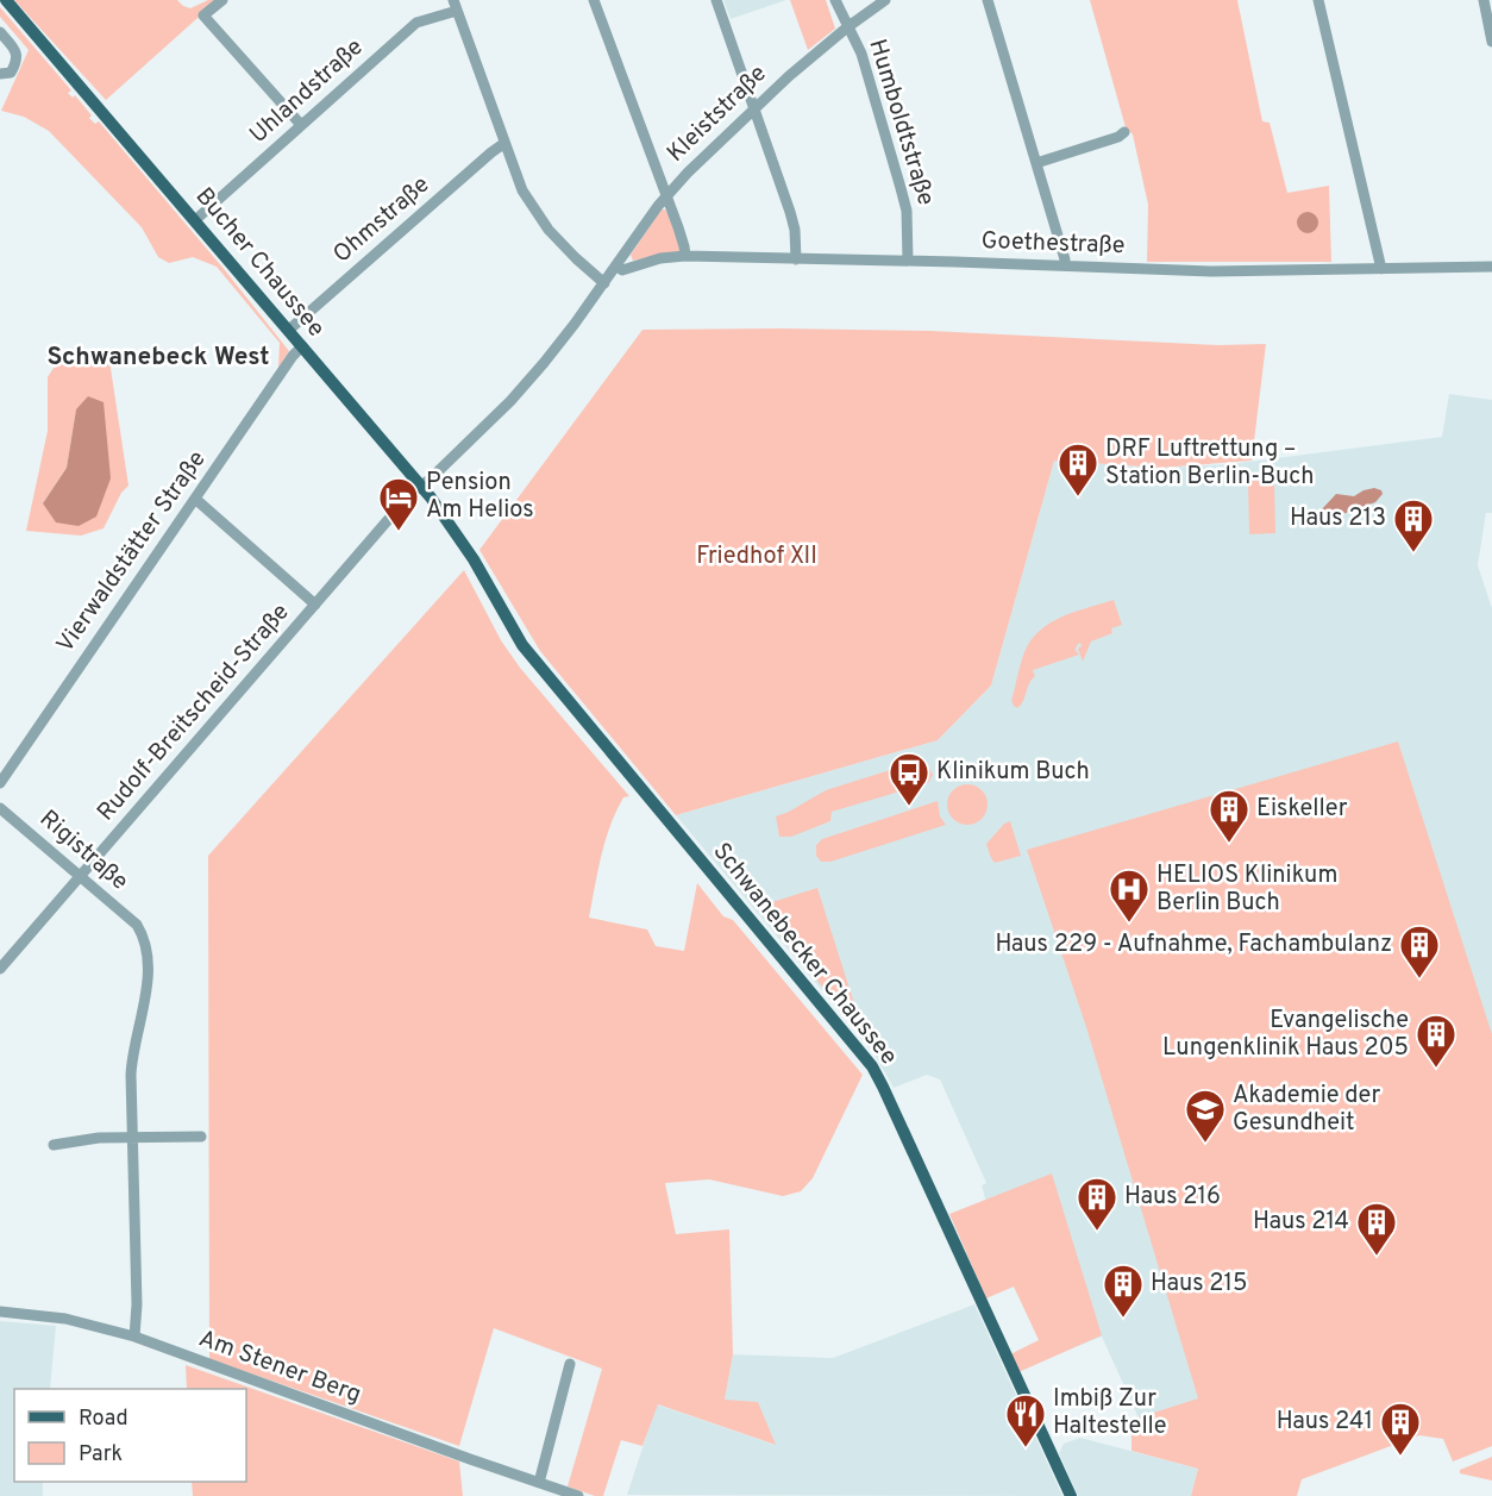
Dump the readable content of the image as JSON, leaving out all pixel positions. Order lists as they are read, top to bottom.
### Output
{
  "streets": {
    "main road": ["Bucher Chaussee", "Schwanebecker Chaussee"],
    "street": [
      "Uhlandstraße",
      "Kleiststraße",
      "Humboldtstraße",
      "Ohmstraße",
      "Goethestraße",
      "Vierwaldstätter Straße",
      "Rudolf-Breitscheid-Straße",
      "Rigistraße",
      "Am Stener Berg"
    ]
  },
  "crossings": [
    ["Uhlandstraße", "Bucher Chaussee"],
    ["Kleiststraße", "Humboldtstraße"],
    ["Kleiststraße", "Goethestraße"],
    ["Kleiststraße", "Rudolf-Breitscheid-Straße"],
    ["Humboldtstraße", "Goethestraße"],
    ["Ohmstraße", "Bucher Chaussee"],
    ["Bucher Chaussee", "Vierwaldstätter Straße"],
    ["Bucher Chaussee", "Rudolf-Breitscheid-Straße"],
    ["Bucher Chaussee", "Schwanebecker Chaussee"],
    ["Rudolf-Breitscheid-Straße", "Rigistraße"]
  ],
  "districts": ["Schwanebeck West"],
  "parks": ["Friedhof XII"],
  "places": {
    "building": [
      "DRF Luftrettung – Station Berlin-Buch",
      "Haus 213",
      "Eiskeller",
      "Haus 229 - Aufnahme, Fachambulanz",
      "Evangelische Lungenklinik Haus 205",
      "Haus 216",
      "Haus 214",
      "Haus 215",
      "Haus 241"
    ],
    "hotel": ["Pension Am Helios"],
    "bus stop": ["Klinikum Buch"],
    "hospital": ["HELIOS Klinikum Berlin Buch"],
    "school or university": ["Akademie der Gesundheit"],
    "restaurant": ["Imbiß Zur Haltestelle"]
  },
  "legend": ["Road", "Park"]
}
